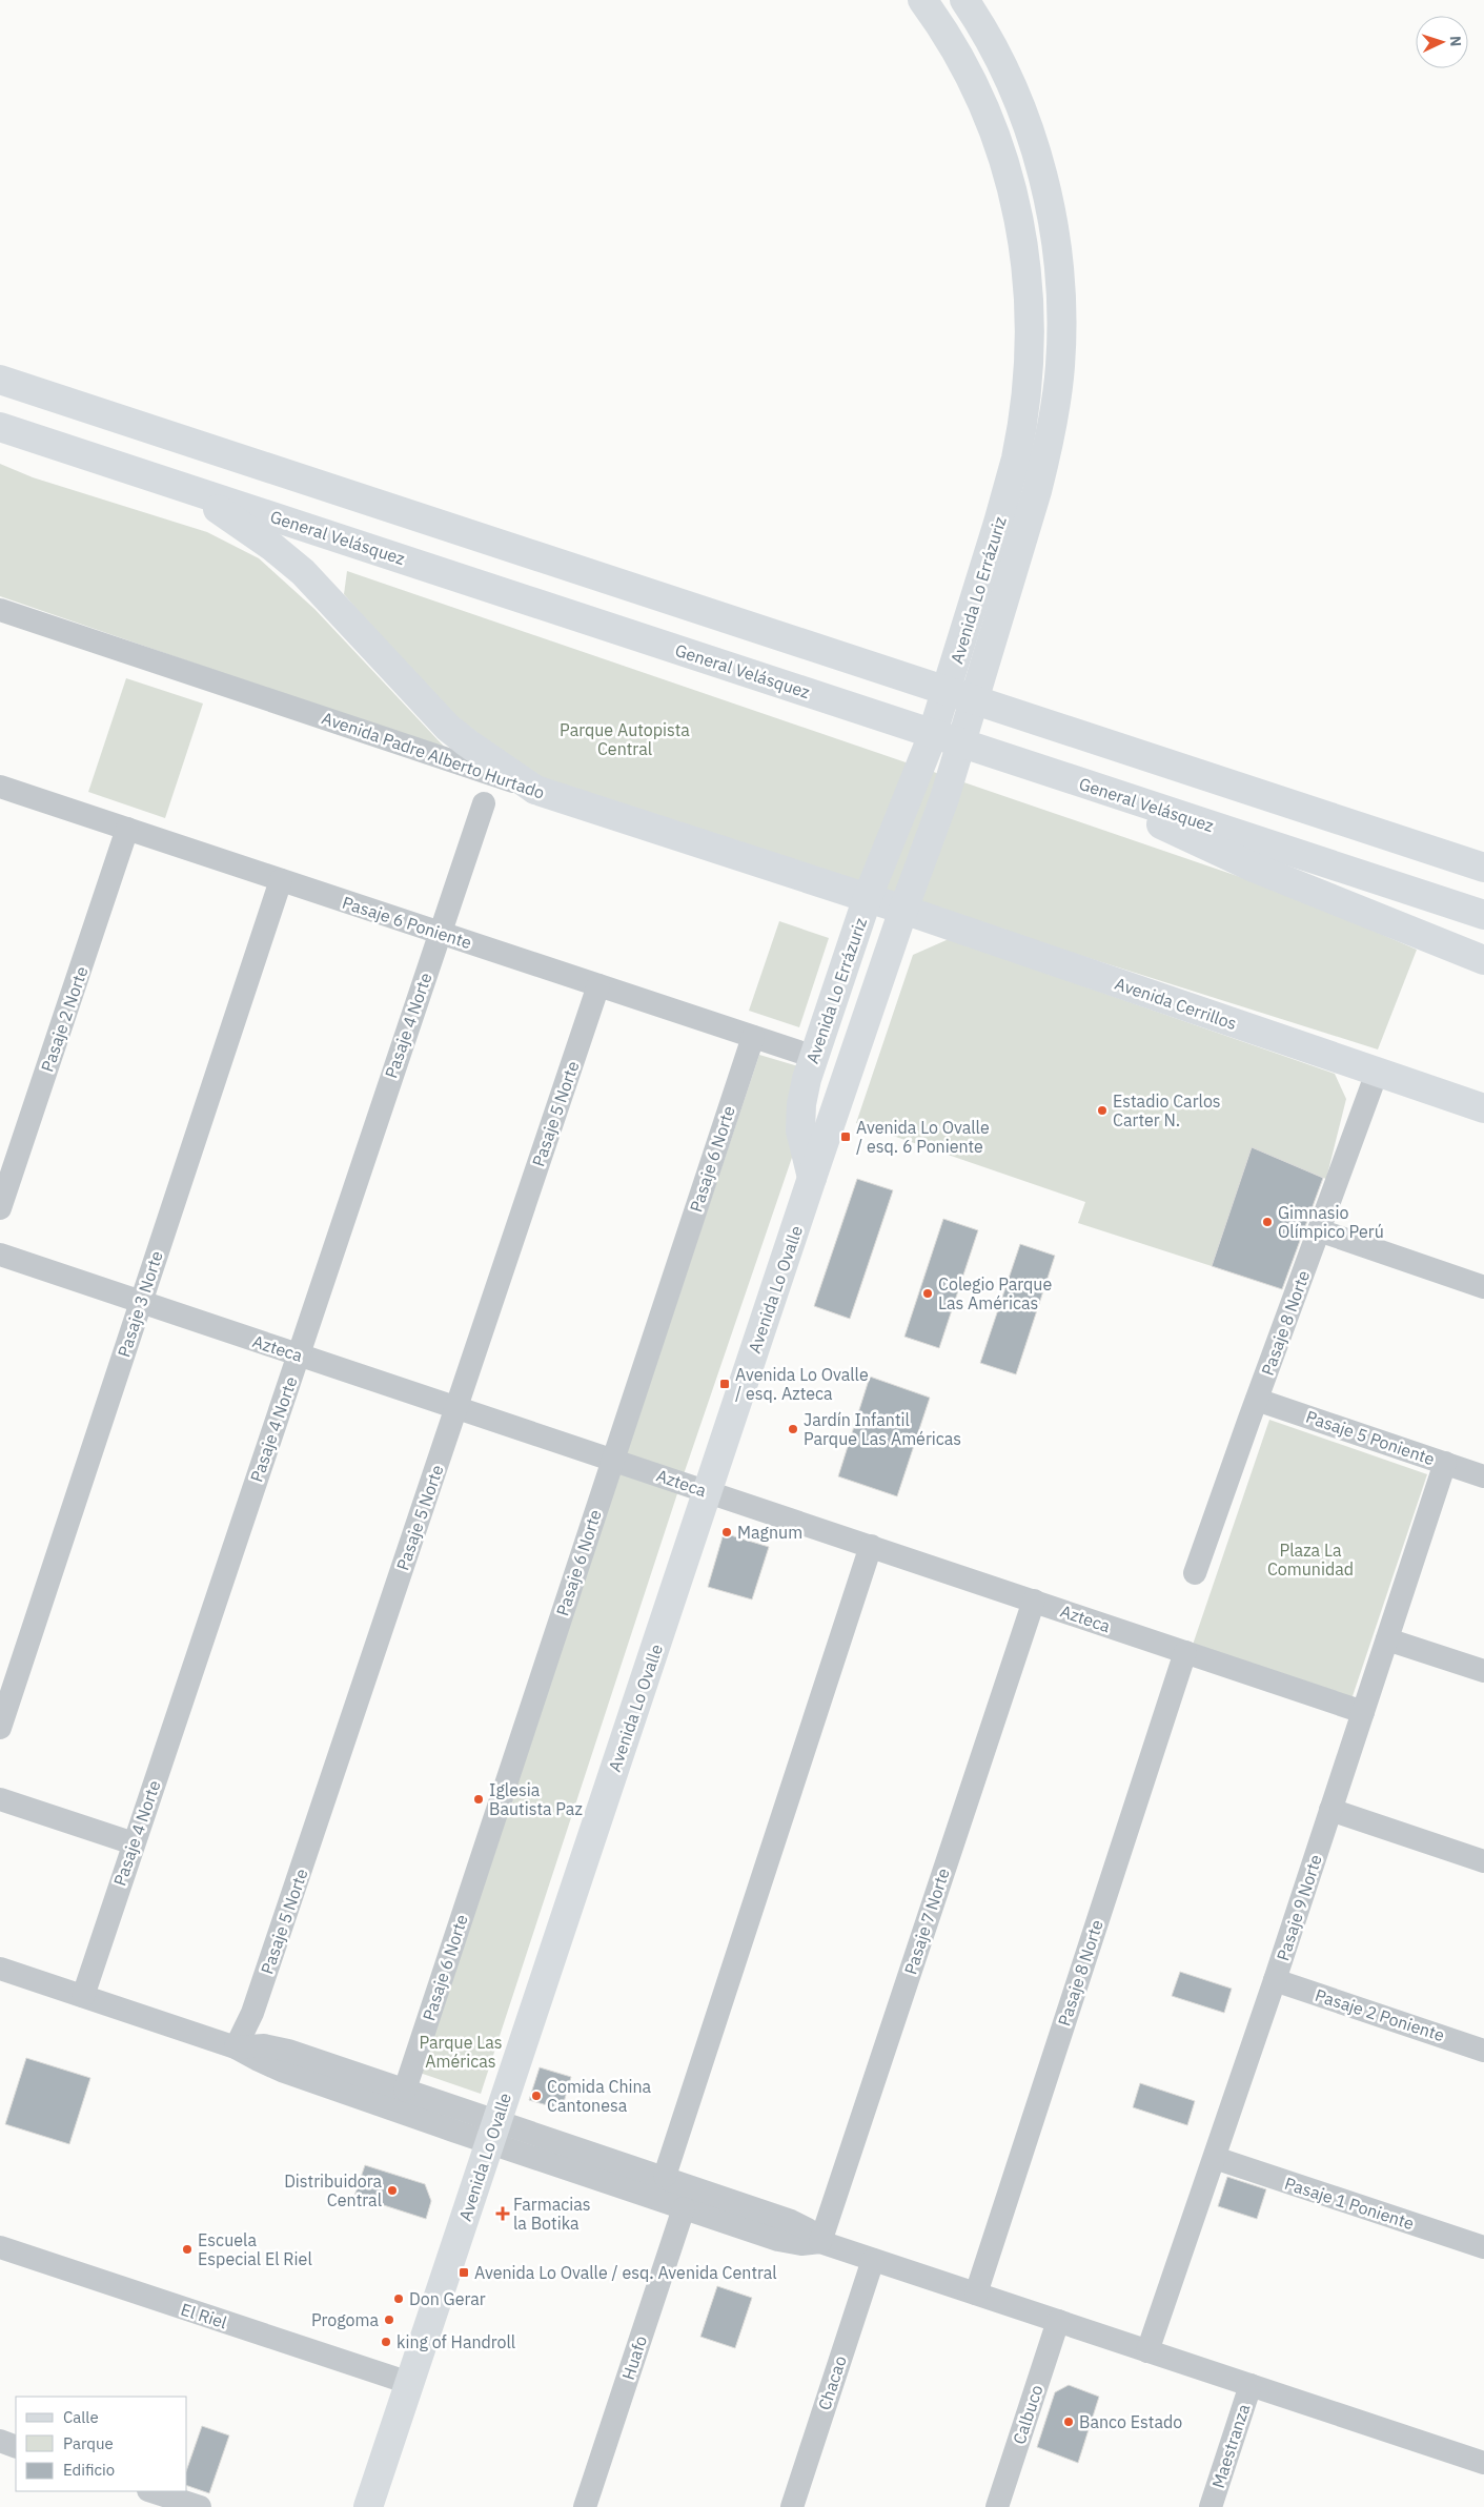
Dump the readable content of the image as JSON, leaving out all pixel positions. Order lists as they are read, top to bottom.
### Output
{
  "streets": {
    "main road": [
      "General Velásquez",
      "Avenida Lo Errázuriz",
      "Avenida Padre Alberto Hurtado",
      "Avenida Cerrillos",
      "Avenida Lo Ovalle"
    ],
    "street": [
      "Pasaje 6 Poniente",
      "Pasaje 2 Norte",
      "Pasaje 4 Norte",
      "Pasaje 5 Norte",
      "Pasaje 6 Norte",
      "Pasaje 3 Norte",
      "Pasaje 8 Norte",
      "Azteca",
      "Pasaje 5 Poniente",
      "Pasaje 9 Norte",
      "Pasaje 7 Norte",
      "Pasaje 2 Poniente",
      "Pasaje 1 Poniente",
      "El Riel",
      "Huafo",
      "Chacao",
      "Calbuco",
      "Maestranza"
    ]
  },
  "crossings": [
    ["Avenida Lo Errázuriz", "Avenida Padre Alberto Hurtado"],
    ["Avenida Lo Errázuriz", "Pasaje 6 Poniente"],
    ["Avenida Lo Errázuriz", "Avenida Cerrillos"],
    ["Avenida Lo Errázuriz", "Avenida Lo Ovalle"],
    ["Avenida Padre Alberto Hurtado", "Avenida Cerrillos"],
    ["Pasaje 6 Poniente", "Pasaje 2 Norte"],
    ["Pasaje 6 Poniente", "Pasaje 4 Norte"],
    ["Pasaje 6 Poniente", "Pasaje 5 Norte"],
    ["Pasaje 6 Poniente", "Pasaje 6 Norte"],
    ["Pasaje 6 Poniente", "Pasaje 3 Norte"],
    ["Avenida Cerrillos", "Avenida Lo Ovalle"],
    ["Avenida Cerrillos", "Pasaje 8 Norte"],
    ["Pasaje 4 Norte", "Azteca"],
    ["Pasaje 5 Norte", "Azteca"],
    ["Pasaje 6 Norte", "Azteca"],
    ["Avenida Lo Ovalle", "Azteca"],
    ["Avenida Lo Ovalle", "El Riel"],
    ["Pasaje 3 Norte", "Azteca"],
    ["Pasaje 8 Norte", "Azteca"],
    ["Pasaje 8 Norte", "Pasaje 5 Poniente"],
    ["Azteca", "Pasaje 9 Norte"],
    ["Azteca", "Pasaje 7 Norte"],
    ["Pasaje 5 Poniente", "Pasaje 9 Norte"],
    ["Pasaje 9 Norte", "Pasaje 2 Poniente"],
    ["Pasaje 9 Norte", "Pasaje 1 Poniente"]
  ],
  "parks": ["Parque Autopista Central", "Plaza La Comunidad", "Parque Las Américas"],
  "places": {
    "other": [
      "Estadio Carlos Carter N.",
      "Gimnasio Olímpico Perú",
      "Colegio Parque Las Américas",
      "Jardín Infantil Parque Las Américas",
      "Magnum",
      "Iglesia Bautista Paz",
      "Comida China Cantonesa",
      "Distribuidora Central",
      "Escuela Especial El Riel",
      "Don Gerar",
      "Progoma",
      "king of Handroll",
      "Banco Estado"
    ],
    "transit": ["Avenida Lo Ovalle / esq. 6 Poniente", "Avenida Lo Ovalle / esq. Azteca", "Avenida Lo Ovalle / esq. Avenida Central"],
    "health": ["Farmacias la Botika"]
  },
  "legend": ["Calle", "Parque", "Edificio"],
  "north": "right"
}
